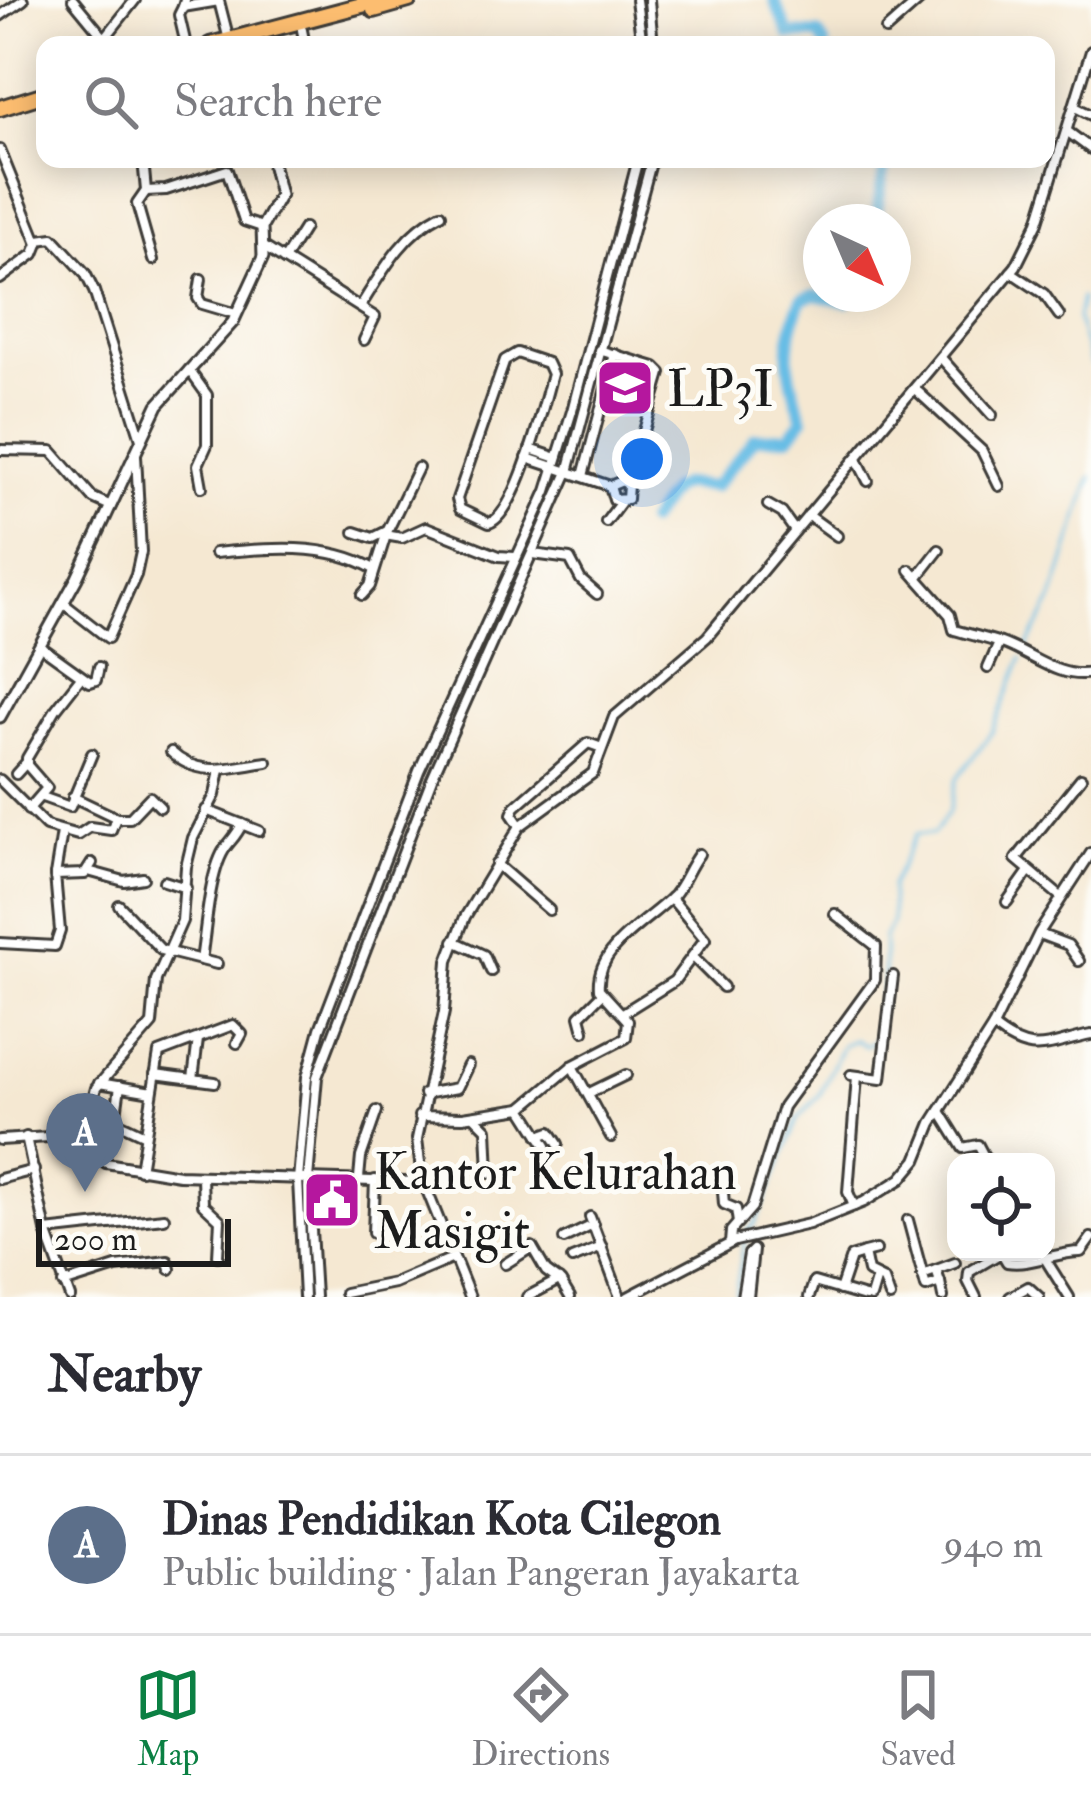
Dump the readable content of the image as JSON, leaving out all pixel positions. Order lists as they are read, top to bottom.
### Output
{
  "places": {
    "school or university": ["LP3I"],
    "public building": ["Kantor Kelurahan Masigit"]
  },
  "scale_bar": "200 m",
  "north": "bottom right",
  "page": {
    "search": "Search here",
    "pins": "A",
    "scale": "200 m",
    "heading": "Nearby",
    "list": [
      {
        "mark": "A",
        "name": "Dinas Pendidikan Kota Cilegon",
        "note": "Public building · Jalan Pangeran Jayakarta",
        "value": "940 m"
      }
    ],
    "nav": ["Map", "Directions", "Saved"]
  }
}
